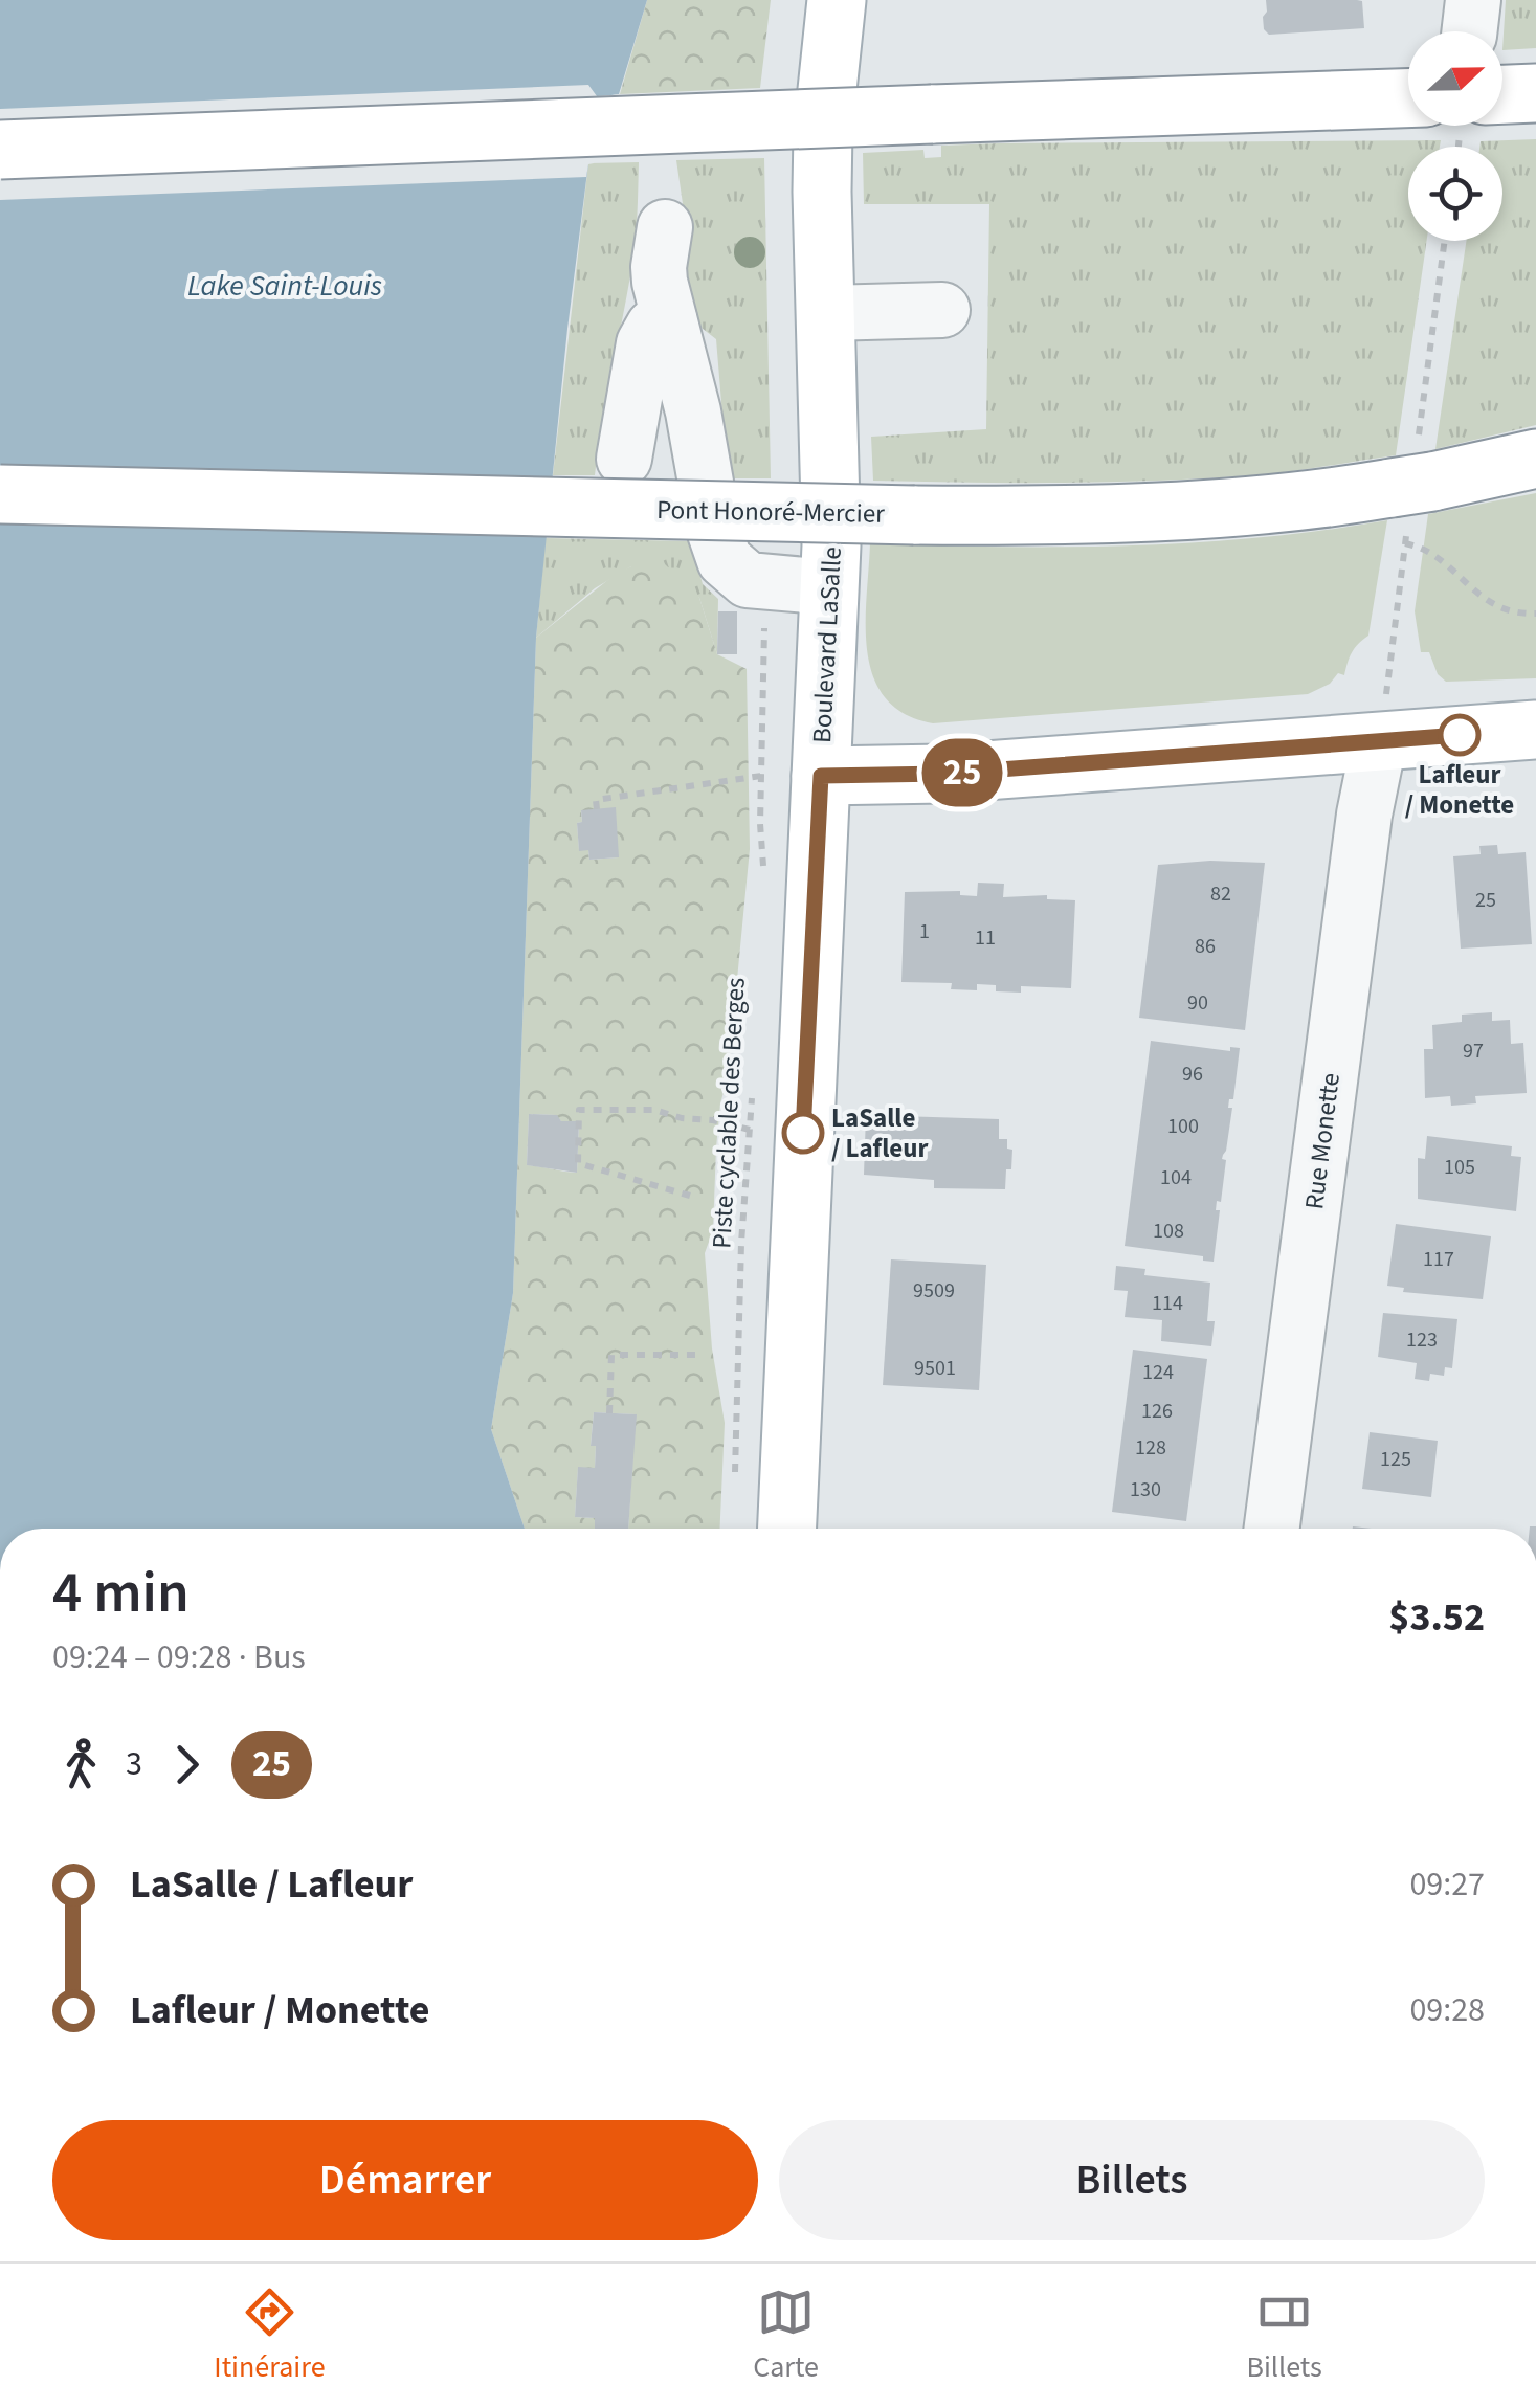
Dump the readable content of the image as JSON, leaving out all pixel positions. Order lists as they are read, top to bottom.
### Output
{
  "streets": {
    "main road": ["Pont Honoré-Mercier", "Boulevard LaSalle"],
    "street": ["Rue Monette"],
    "path": ["Piste cyclable des Berges"]
  },
  "water": ["Lake Saint-Louis"],
  "places": ["Lafleur / Monette", "LaSalle / Lafleur"],
  "lines": ["bus line 25"],
  "house_numbers": [
    "82",
    "25",
    "1",
    "11",
    "86",
    "90",
    "97",
    "96",
    "100",
    "105",
    "104",
    "108",
    "117",
    "9509",
    "114",
    "123",
    "9501",
    "124",
    "126",
    "128",
    "125",
    "130"
  ],
  "north": "right",
  "page": {
    "on_map": "25",
    "heading": ["4 min", "09:24 – 09:28 · Bus", "$3.52"],
    "legs": ["3", "25"],
    "list": [
      {
        "name": "LaSalle / Lafleur",
        "value": "09:27"
      },
      {
        "name": "Lafleur / Monette",
        "value": "09:28"
      }
    ],
    "buttons": ["Démarrer", "Billets"],
    "tabs": ["Itinéraire", "Carte", "Billets"]
  }
}
